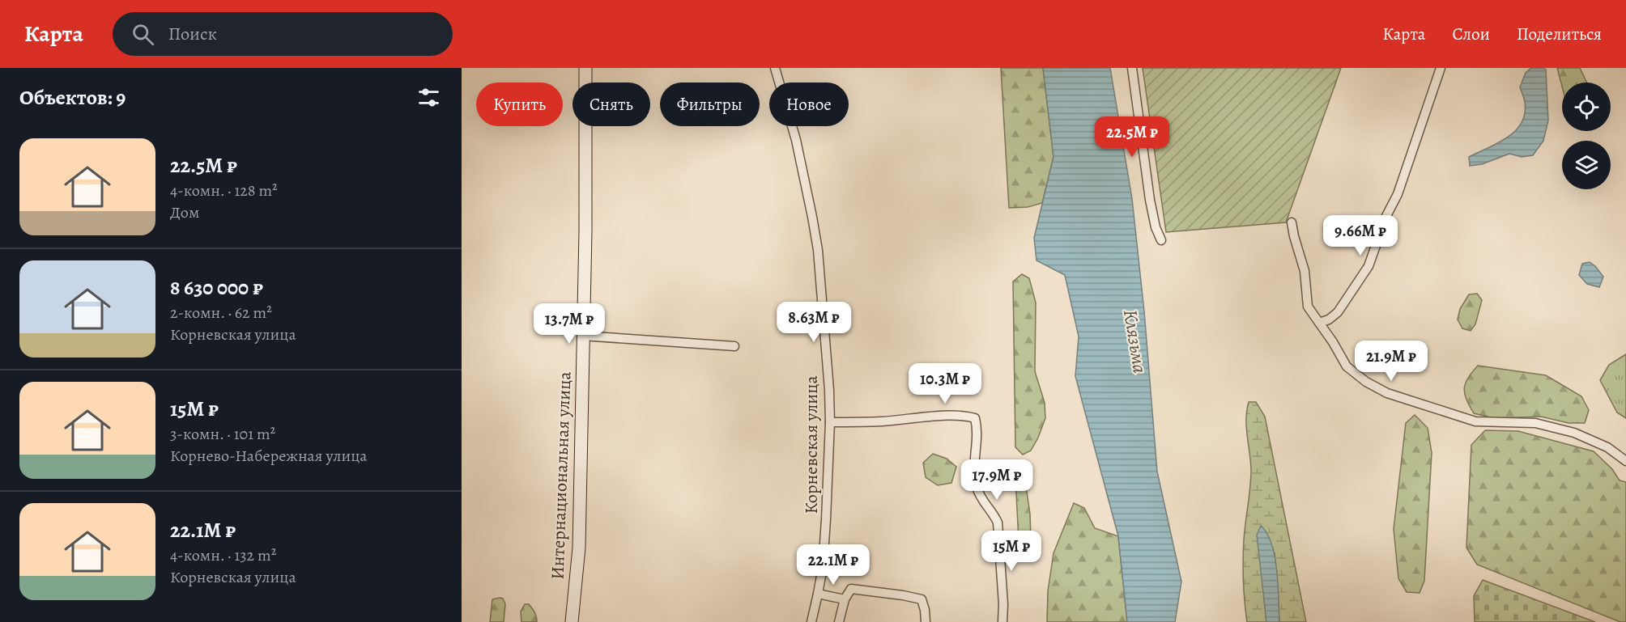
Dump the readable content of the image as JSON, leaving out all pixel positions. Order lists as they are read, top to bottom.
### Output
{
  "streets": {
    "street": ["Корневская улица", "Интернациональная улица"]
  },
  "water": ["Клязьма"],
  "page": {
    "header": "Карта",
    "search": "Поиск",
    "nav": ["Карта", "Слои", "Поделиться"],
    "heading": "Объектов: 9",
    "chip": [
      "Купить",
      "Снять",
      "Фильтры",
      "Новое"
    ],
    "price": [
      "22.5M ₽",
      "9.66M ₽",
      "8.63M ₽",
      "13.7M ₽",
      "21.9M ₽",
      "10.3M ₽",
      "17.9M ₽",
      "15M ₽",
      "22.1M ₽"
    ],
    "list": [
      {
        "name": "22.5M ₽",
        "note": "4-комн. · 128 m² · Дом"
      },
      {
        "name": "8 630 000 ₽",
        "note": "2-комн. · 62 m² · Корневская улица"
      },
      {
        "name": "15M ₽",
        "note": "3-комн. · 101 m² · Корнево-Набережная улица"
      },
      {
        "name": "22.1M ₽",
        "note": "4-комн. · 132 m² · Корневская улица"
      }
    ]
  }
}
